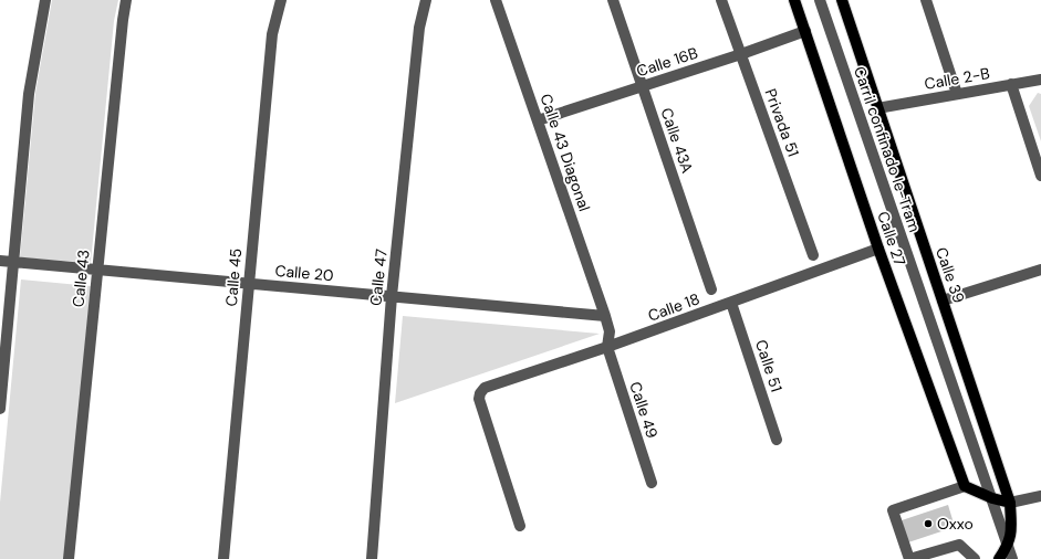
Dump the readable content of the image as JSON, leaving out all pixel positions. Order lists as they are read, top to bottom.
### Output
{
  "streets": {
    "main road": ["Calle 27", "Calle 39"],
    "street": [
      "Calle 16B",
      "Calle 2-B",
      "Privada 51",
      "Calle 43A",
      "Carril confinado Ie-Tram",
      "Calle 43 Diagonal",
      "Calle 20",
      "Calle 45",
      "Calle 47",
      "Calle 43",
      "Calle 18",
      "Calle 51",
      "Calle 49"
    ]
  },
  "crossings": [
    ["Calle 16B", "Privada 51"],
    ["Calle 16B", "Calle 43A"],
    ["Calle 16B", "Calle 43 Diagonal"],
    ["Calle 16B", "Calle 27"],
    ["Calle 2-B", "Calle 39"],
    ["Carril confinado Ie-Tram", "Calle 39"],
    ["Calle 43 Diagonal", "Calle 20"],
    ["Calle 43 Diagonal", "Calle 18"],
    ["Calle 43 Diagonal", "Calle 49"],
    ["Calle 27", "Calle 18"],
    ["Calle 20", "Calle 45"],
    ["Calle 20", "Calle 47"],
    ["Calle 20", "Calle 43"],
    ["Calle 18", "Calle 51"],
    ["Calle 18", "Calle 49"]
  ],
  "places": ["Oxxo"]
}
